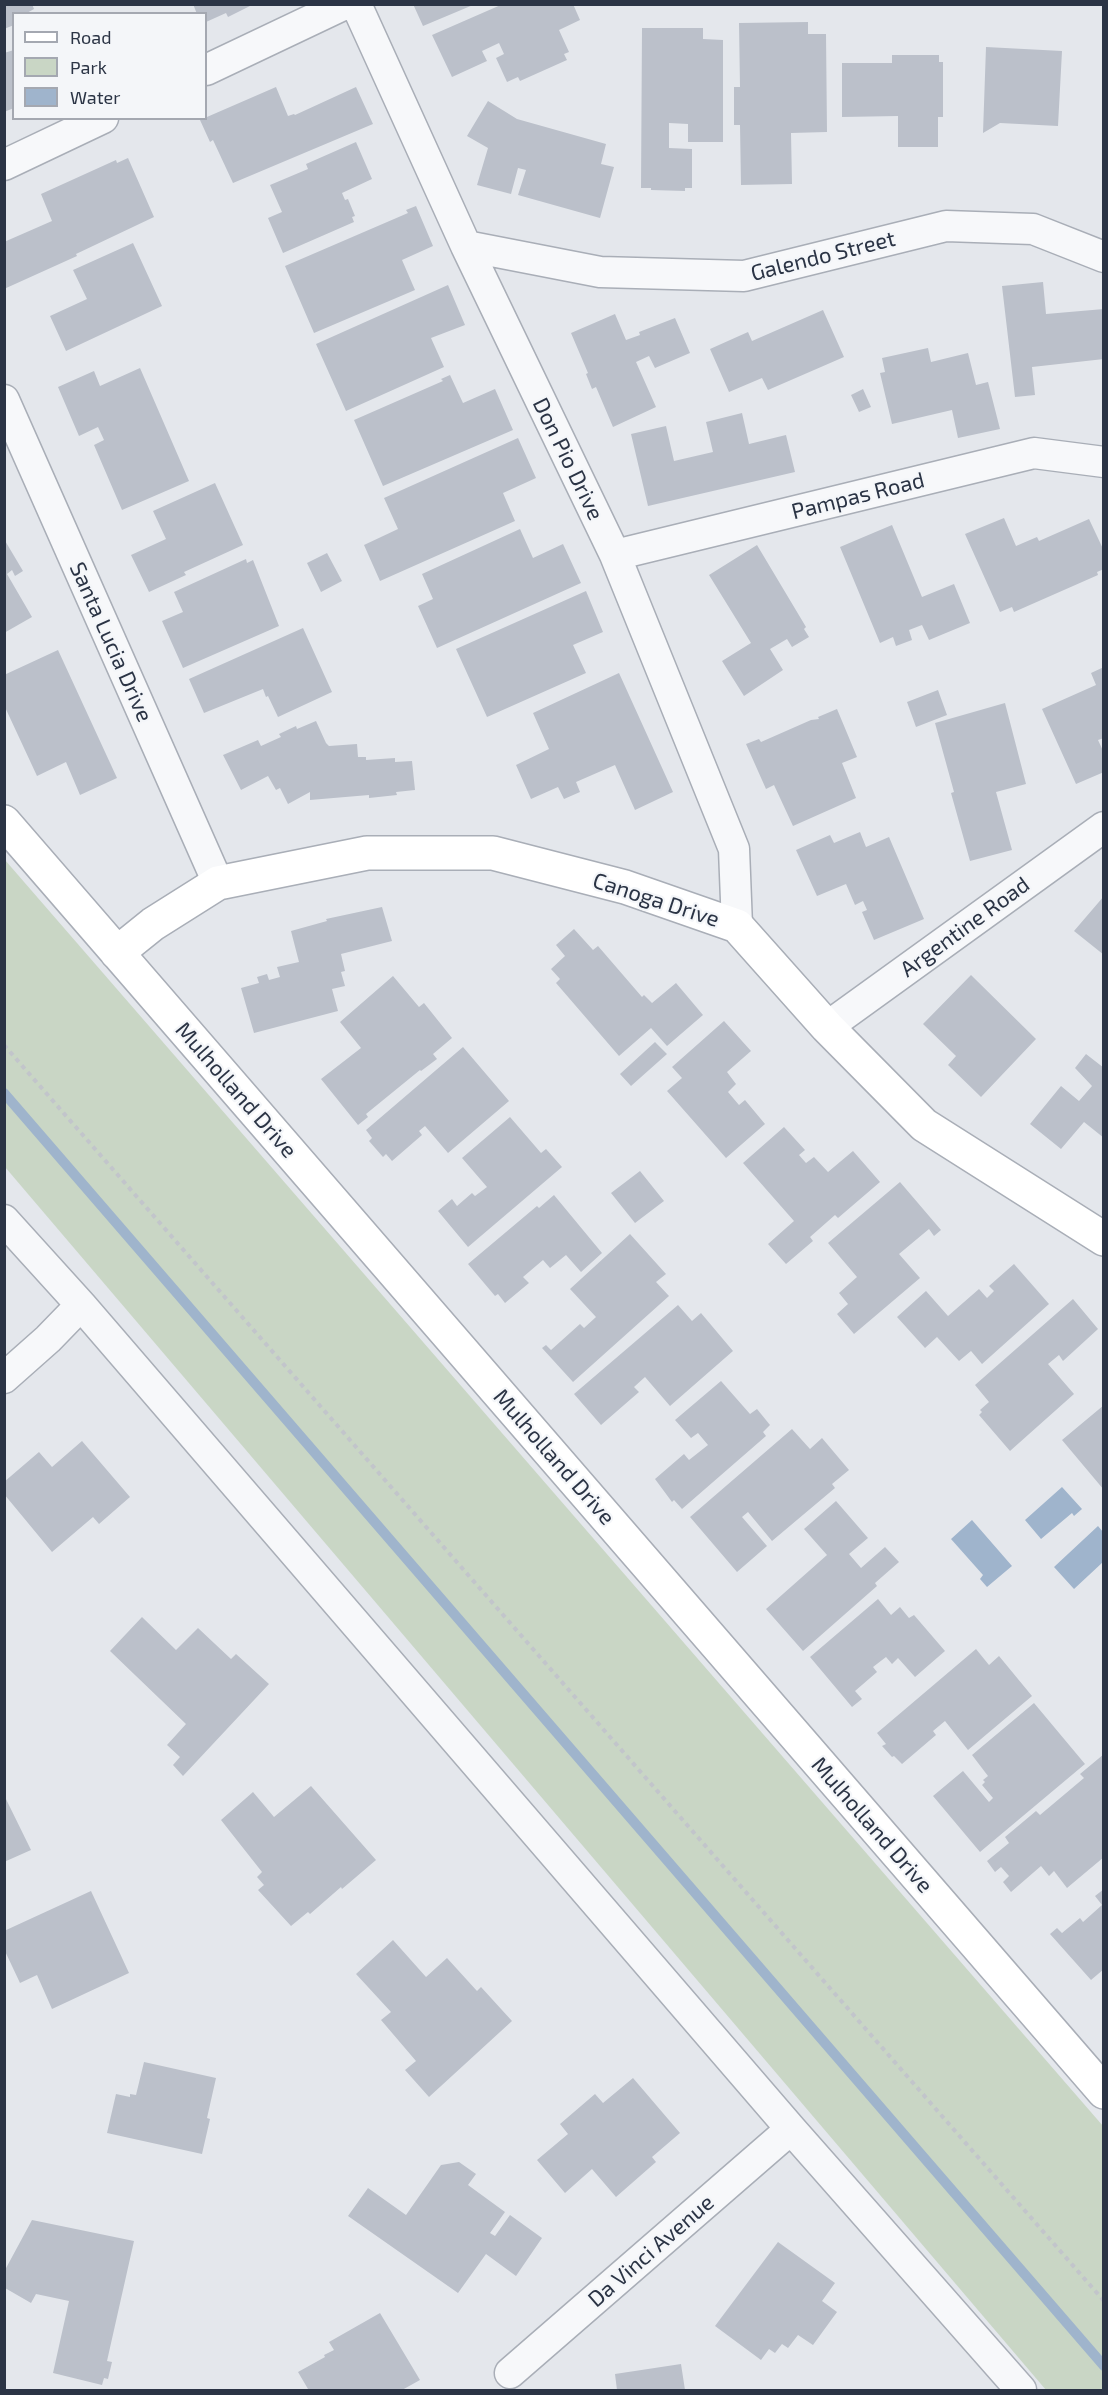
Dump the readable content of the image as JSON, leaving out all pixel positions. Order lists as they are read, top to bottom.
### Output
{
  "streets": {
    "main road": ["Canoga Drive", "Mulholland Drive"],
    "street": [
      "Galendo Street",
      "Don Pio Drive",
      "Pampas Road",
      "Santa Lucia Drive",
      "Argentine Road",
      "Da Vinci Avenue"
    ]
  },
  "crossings": [
    ["Galendo Street", "Don Pio Drive"],
    ["Don Pio Drive", "Pampas Road"],
    ["Don Pio Drive", "Canoga Drive"],
    ["Santa Lucia Drive", "Canoga Drive"],
    ["Canoga Drive", "Argentine Road"],
    ["Canoga Drive", "Mulholland Drive"]
  ],
  "legend": ["Road", "Park", "Water"]
}
